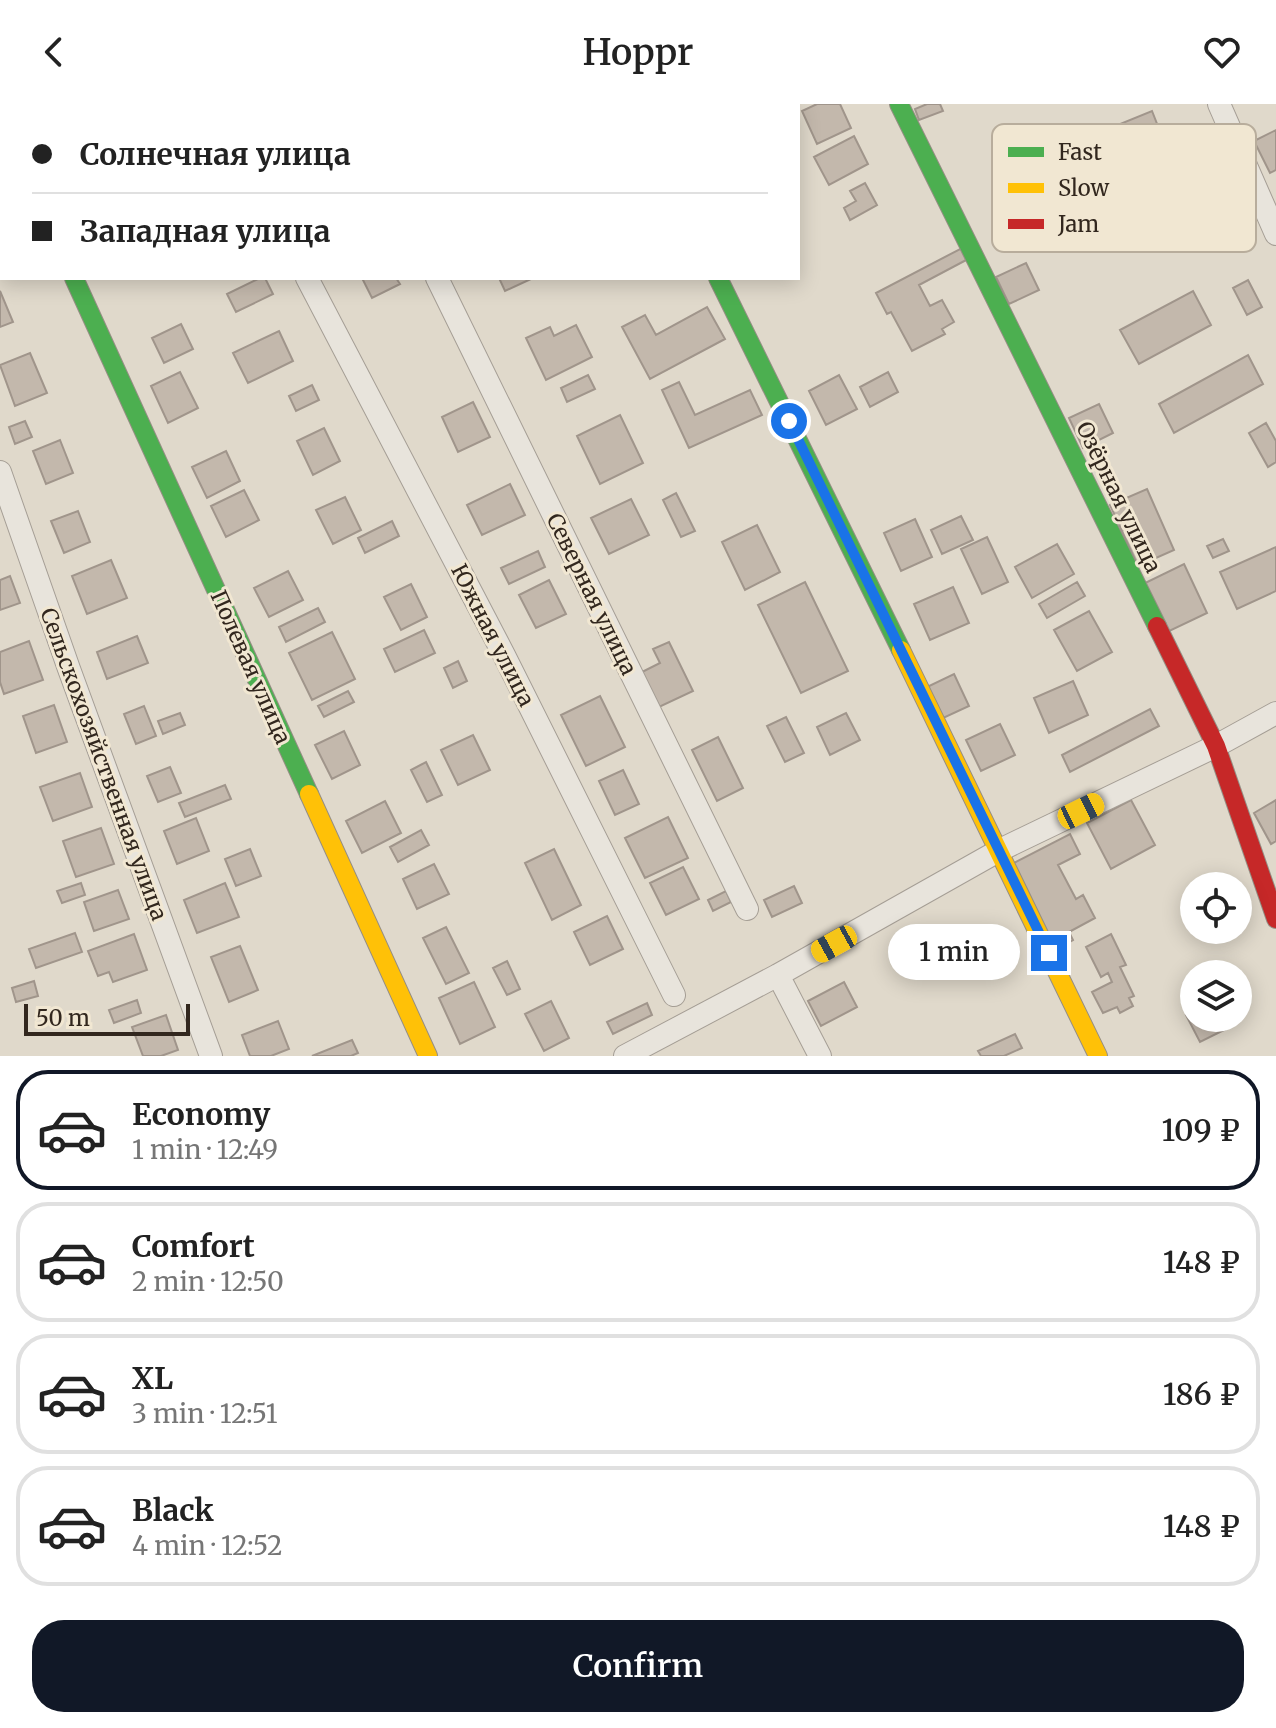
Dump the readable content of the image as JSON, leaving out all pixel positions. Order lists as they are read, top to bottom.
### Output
{
  "streets": {
    "street": [
      "Озёрная улица",
      "Северная улица",
      "Южная улица",
      "Полевая улица",
      "Сельскохозяйственная улица"
    ]
  },
  "legend": ["Fast", "Slow", "Jam"],
  "scale_bar": "50 m",
  "page": {
    "header": "Hoppr",
    "banner": ["Солнечная улица", "Западная улица"],
    "bubble": "1 min",
    "scale": "50 m",
    "list": [
      {
        "name": "Economy",
        "note": "1 min · 12:49",
        "value": "109 ₽"
      },
      {
        "name": "Comfort",
        "note": "2 min · 12:50",
        "value": "148 ₽"
      },
      {
        "name": "XL",
        "note": "3 min · 12:51",
        "value": "186 ₽"
      },
      {
        "name": "Black",
        "note": "4 min · 12:52",
        "value": "148 ₽"
      }
    ],
    "buttons": "Confirm"
  }
}
